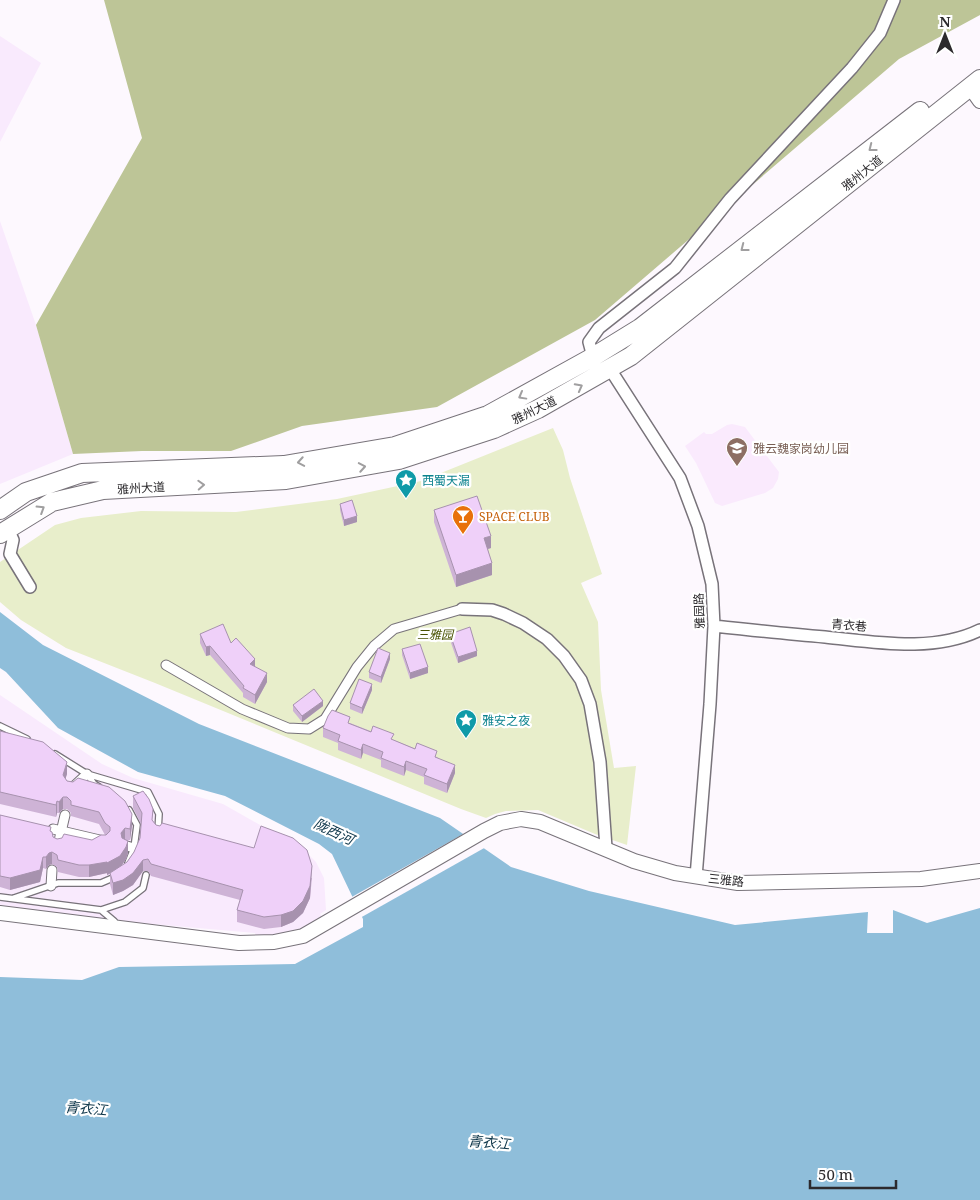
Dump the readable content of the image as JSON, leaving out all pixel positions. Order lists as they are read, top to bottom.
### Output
{
  "streets": {
    "main road": ["雅州大道"],
    "street": ["雅园路", "青衣巷", "三雅路"]
  },
  "crossings": [
    ["雅州大道", "雅园路"],
    ["雅园路", "青衣巷"],
    ["雅园路", "三雅路"]
  ],
  "water": ["陇西河", "青衣江"],
  "parks": ["三雅园"],
  "places": {
    "school or university": ["雅云魏家岗幼儿园"],
    "place": ["西蜀天漏", "雅安之夜"],
    "bar": ["SPACE CLUB"]
  },
  "scale_bar": "50 m",
  "north": "top"
}
